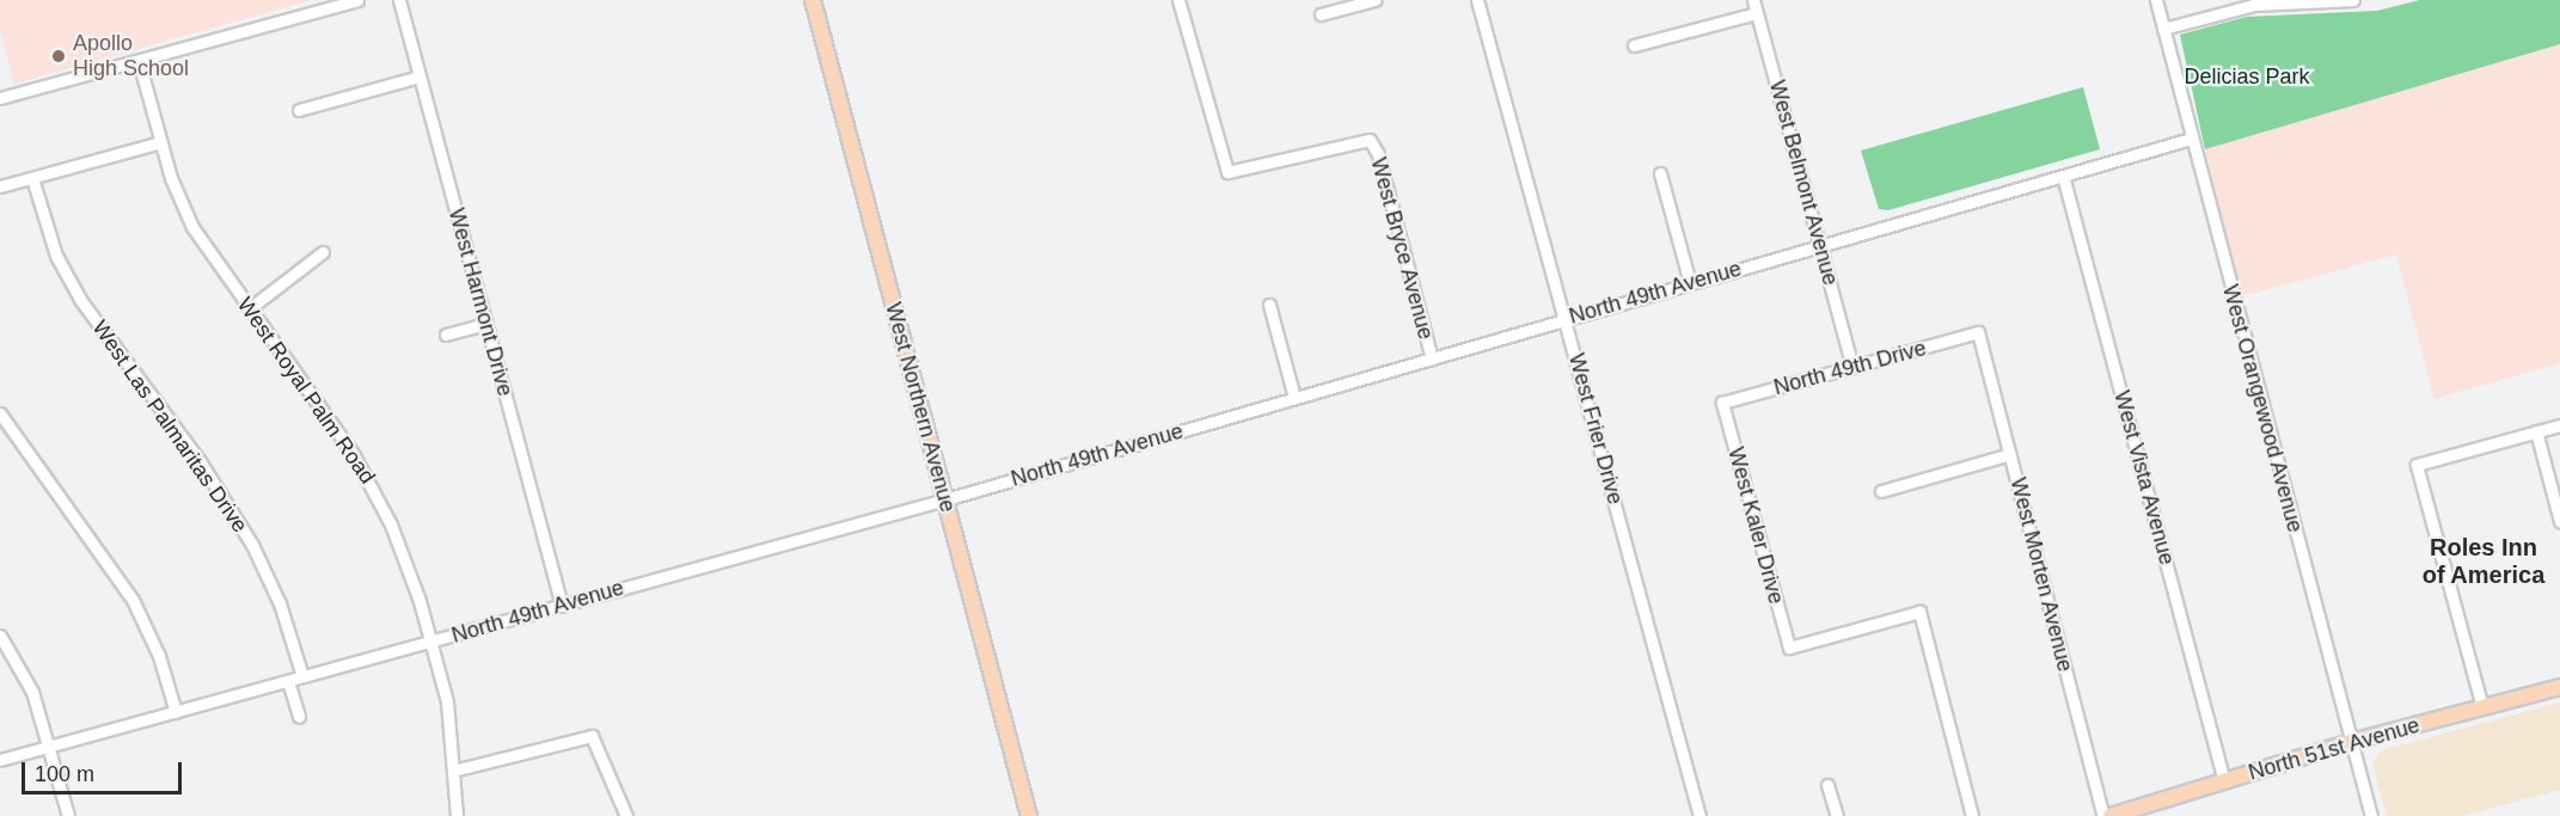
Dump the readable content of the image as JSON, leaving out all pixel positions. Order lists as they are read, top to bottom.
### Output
{
  "streets": {
    "main road": ["West Northern Avenue", "North 51st Avenue"],
    "street": [
      "West Belmont Avenue",
      "West Bryce Avenue",
      "North 49th Avenue",
      "West Harmont Drive",
      "North 49th Drive",
      "West Royal Palm Road",
      "West Orangewood Avenue",
      "West Las Palmaritas Drive",
      "West Frier Drive",
      "West Vista Avenue",
      "West Kaler Drive",
      "West Morten Avenue"
    ]
  },
  "crossings": [
    ["West Belmont Avenue", "North 49th Avenue"],
    ["West Belmont Avenue", "North 49th Drive"],
    ["West Bryce Avenue", "North 49th Avenue"],
    ["North 49th Avenue", "West Harmont Drive"],
    ["North 49th Avenue", "West Royal Palm Road"],
    ["North 49th Avenue", "West Northern Avenue"],
    ["North 49th Avenue", "West Orangewood Avenue"],
    ["North 49th Avenue", "West Las Palmaritas Drive"],
    ["North 49th Avenue", "West Frier Drive"],
    ["North 49th Avenue", "West Vista Avenue"],
    ["North 49th Drive", "West Kaler Drive"],
    ["North 49th Drive", "West Morten Avenue"],
    ["West Orangewood Avenue", "North 51st Avenue"],
    ["West Vista Avenue", "North 51st Avenue"]
  ],
  "districts": ["Roles Inn of America"],
  "parks": ["Delicias Park"],
  "places": ["Apollo High School"],
  "scale_bar": "100 m"
}
